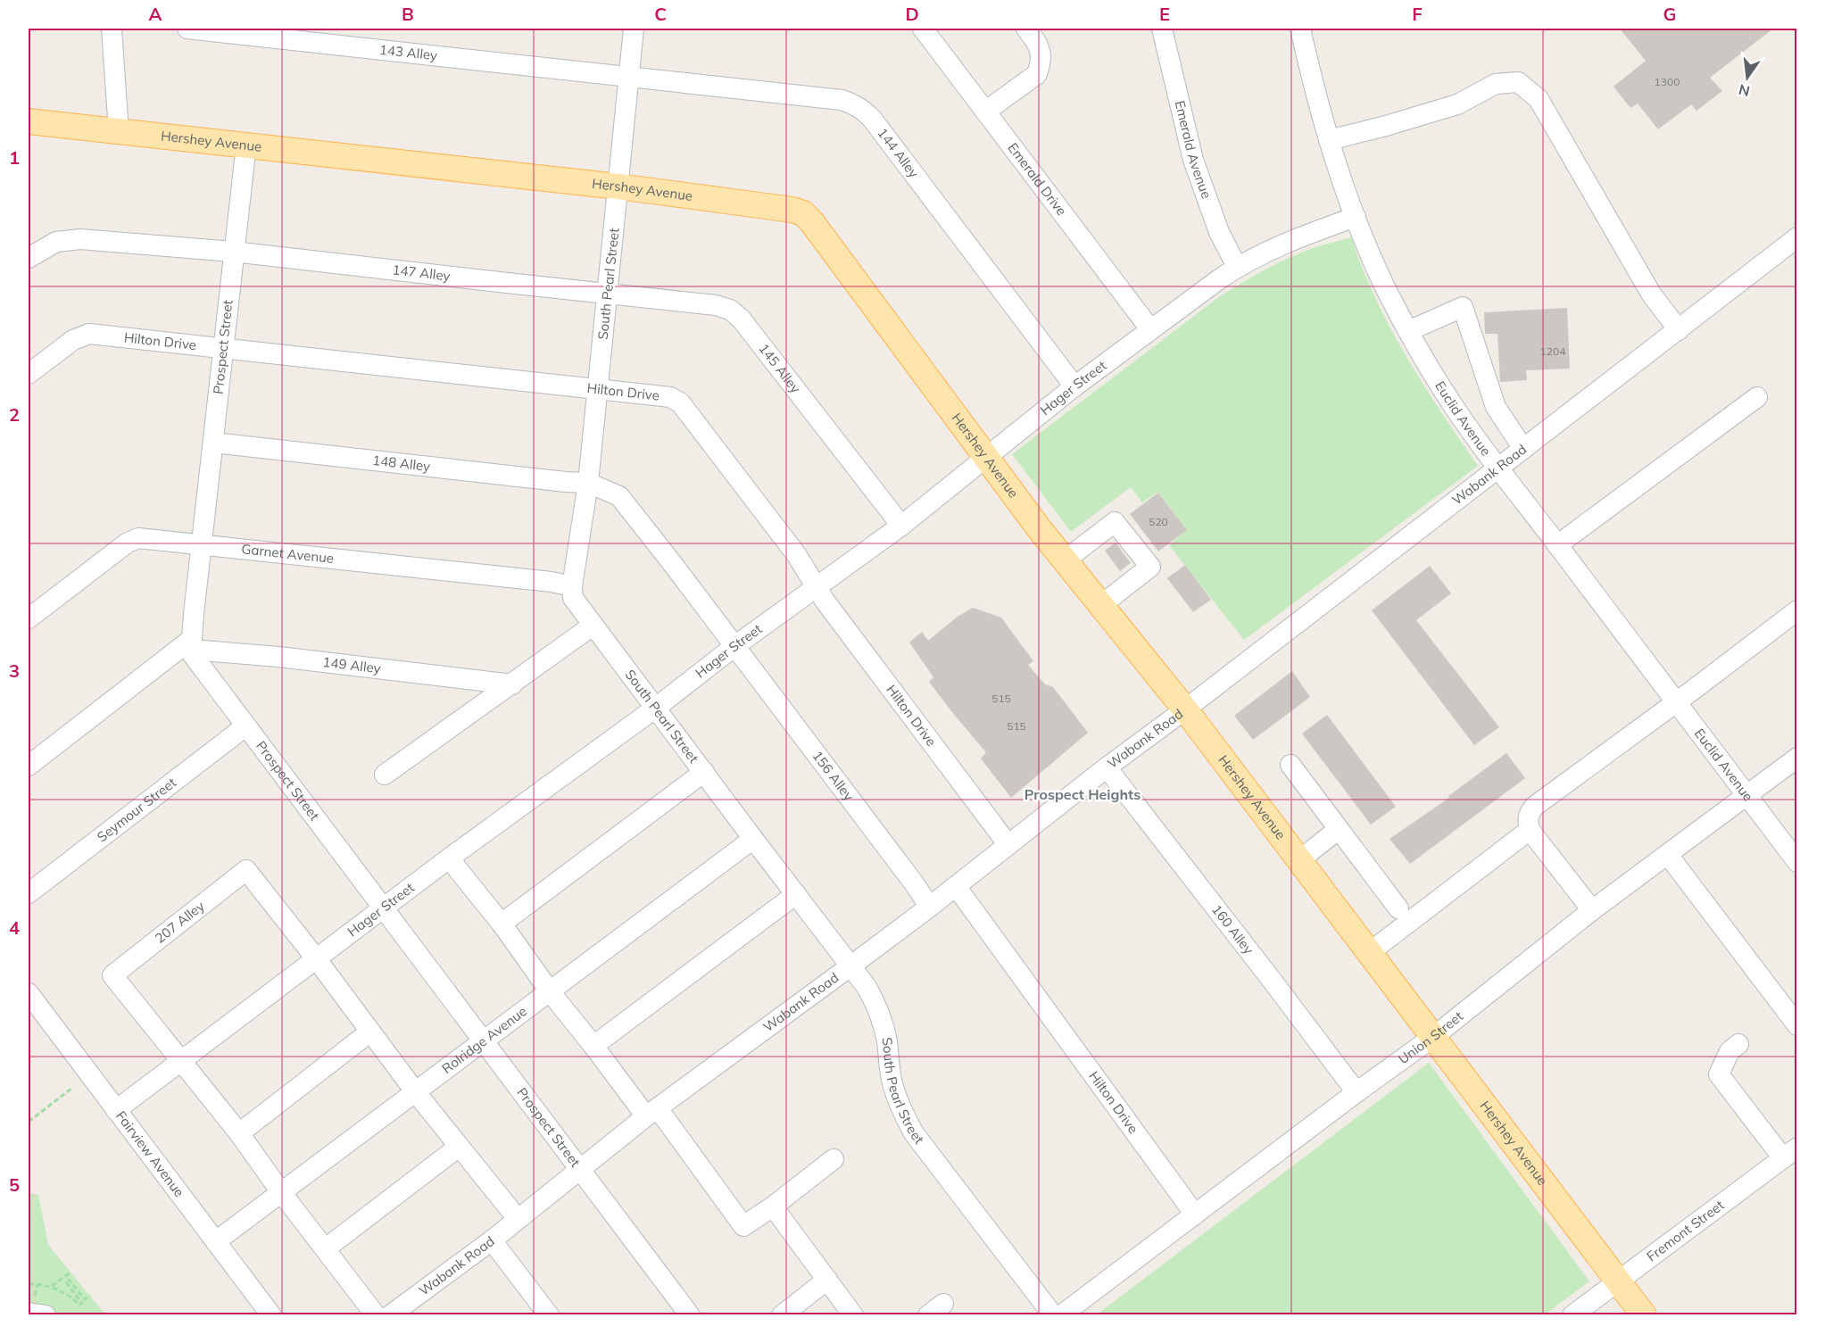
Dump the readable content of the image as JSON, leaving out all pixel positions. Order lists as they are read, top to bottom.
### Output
{
  "streets": {
    "main road": ["Hershey Avenue"],
    "street": [
      "143 Alley",
      "Emerald Avenue",
      "144 Alley",
      "Emerald Drive",
      "147 Alley",
      "South Pearl Street",
      "Hilton Drive",
      "Prospect Street",
      "145 Alley",
      "Hager Street",
      "Euclid Avenue",
      "148 Alley",
      "Wabank Road",
      "Garnet Avenue",
      "149 Alley",
      "156 Alley",
      "Seymour Street",
      "207 Alley",
      "160 Alley",
      "Union Street",
      "Rolridge Avenue",
      "Fairview Avenue",
      "Fremont Street"
    ]
  },
  "crossings": [
    ["143 Alley", "144 Alley"],
    ["143 Alley", "South Pearl Street"],
    ["Hershey Avenue", "South Pearl Street"],
    ["Hershey Avenue", "Prospect Street"],
    ["Hershey Avenue", "Hager Street"],
    ["Hershey Avenue", "Wabank Road"],
    ["Hershey Avenue", "Union Street"],
    ["Hershey Avenue", "Fremont Street"],
    ["Emerald Avenue", "Hager Street"],
    ["144 Alley", "South Pearl Street"],
    ["144 Alley", "Hager Street"],
    ["Emerald Drive", "Hager Street"],
    ["147 Alley", "South Pearl Street"],
    ["147 Alley", "Prospect Street"],
    ["147 Alley", "145 Alley"],
    ["South Pearl Street", "Hilton Drive"],
    ["South Pearl Street", "145 Alley"],
    ["South Pearl Street", "Hager Street"],
    ["South Pearl Street", "148 Alley"],
    ["South Pearl Street", "Wabank Road"],
    ["South Pearl Street", "Garnet Avenue"],
    ["South Pearl Street", "156 Alley"],
    ["South Pearl Street", "Rolridge Avenue"],
    ["Hilton Drive", "Prospect Street"],
    ["Hilton Drive", "Hager Street"],
    ["Hilton Drive", "Wabank Road"],
    ["Hilton Drive", "Union Street"],
    ["Prospect Street", "Hager Street"],
    ["Prospect Street", "148 Alley"],
    ["Prospect Street", "Wabank Road"],
    ["Prospect Street", "Garnet Avenue"],
    ["Prospect Street", "149 Alley"],
    ["Prospect Street", "Seymour Street"],
    ["Prospect Street", "Rolridge Avenue"],
    ["145 Alley", "Hager Street"],
    ["Hager Street", "Euclid Avenue"],
    ["Hager Street", "156 Alley"],
    ["Hager Street", "207 Alley"],
    ["Hager Street", "Fairview Avenue"],
    ["Euclid Avenue", "Wabank Road"],
    ["Euclid Avenue", "Union Street"],
    ["148 Alley", "156 Alley"],
    ["Wabank Road", "156 Alley"],
    ["Wabank Road", "160 Alley"],
    ["160 Alley", "Union Street"],
    ["Rolridge Avenue", "Fairview Avenue"]
  ],
  "districts": ["Prospect Heights"],
  "house_numbers": [
    "1300",
    "1204",
    "520",
    "515",
    "515"
  ],
  "north": "bottom",
  "grid": {
    "columns": [
      "A",
      "B",
      "C",
      "D",
      "E",
      "F",
      "G"
    ],
    "rows": [
      "1",
      "2",
      "3",
      "4",
      "5"
    ]
  }
}
